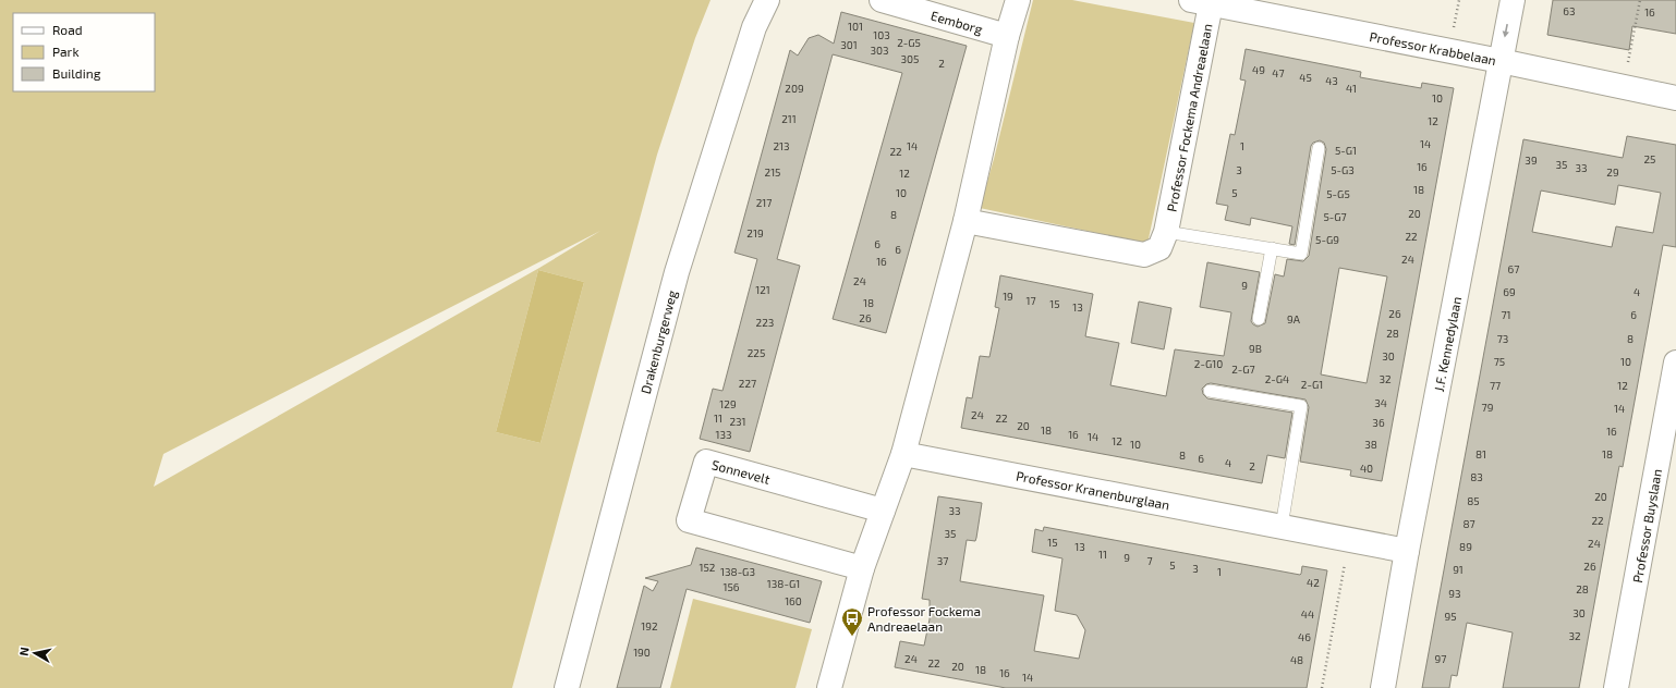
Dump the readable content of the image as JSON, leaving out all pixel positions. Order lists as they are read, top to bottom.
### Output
{
  "streets": {
    "street": [
      "Eemborg",
      "Professor Krabbelaan",
      "Professor Fockema Andreaelaan",
      "Drakenburgerweg",
      "J.F. Kennedylaan",
      "Sonnevelt",
      "Professor Kranenburglaan",
      "Professor Buyslaan"
    ]
  },
  "crossings": [
    ["Professor Krabbelaan", "Professor Fockema Andreaelaan"],
    ["Professor Krabbelaan", "J.F. Kennedylaan"],
    ["J.F. Kennedylaan", "Professor Kranenburglaan"]
  ],
  "places": {
    "bus stop": ["Professor Fockema Andreaelaan"]
  },
  "house_numbers": [
    "63",
    "16",
    "101",
    "103",
    "2-G5",
    "301",
    "303",
    "305",
    "2",
    "49",
    "47",
    "45",
    "43",
    "209",
    "41",
    "10",
    "211",
    "12",
    "14",
    "213",
    "14",
    "1",
    "5-G1",
    "22",
    "25",
    "39",
    "35",
    "16",
    "33",
    "3",
    "5-G3",
    "215",
    "29",
    "12",
    "18",
    "10",
    "5",
    "5-G5",
    "217",
    "20",
    "8",
    "5-G7",
    "219",
    "22",
    "5-G9",
    "6",
    "6",
    "24",
    "16",
    "67",
    "24",
    "9",
    "121",
    "69",
    "4",
    "19",
    "17",
    "18",
    "15",
    "13",
    "26",
    "71",
    "6",
    "26",
    "9A",
    "223",
    "28",
    "73",
    "8",
    "9B",
    "225",
    "30",
    "75",
    "10",
    "2-G10",
    "2-G7",
    "2-G4",
    "32",
    "227",
    "2-G1",
    "77",
    "12",
    "34",
    "129",
    "79",
    "14",
    "24",
    "11",
    "22",
    "231",
    "36",
    "20",
    "18",
    "16",
    "133",
    "16",
    "14",
    "12",
    "10",
    "38",
    "81",
    "18",
    "8",
    "6",
    "4",
    "2",
    "40",
    "83",
    "20",
    "85",
    "33",
    "22",
    "87",
    "35",
    "15",
    "24",
    "13",
    "89",
    "11",
    "9",
    "37",
    "7",
    "5",
    "26",
    "152",
    "3",
    "91",
    "138-G3",
    "1",
    "42",
    "138-G1",
    "156",
    "28",
    "93",
    "160",
    "30",
    "44",
    "95",
    "192",
    "32",
    "46",
    "190",
    "24",
    "97",
    "48",
    "22",
    "20",
    "18",
    "16",
    "14"
  ],
  "legend": ["Road", "Park", "Building"],
  "north": "left"
}
